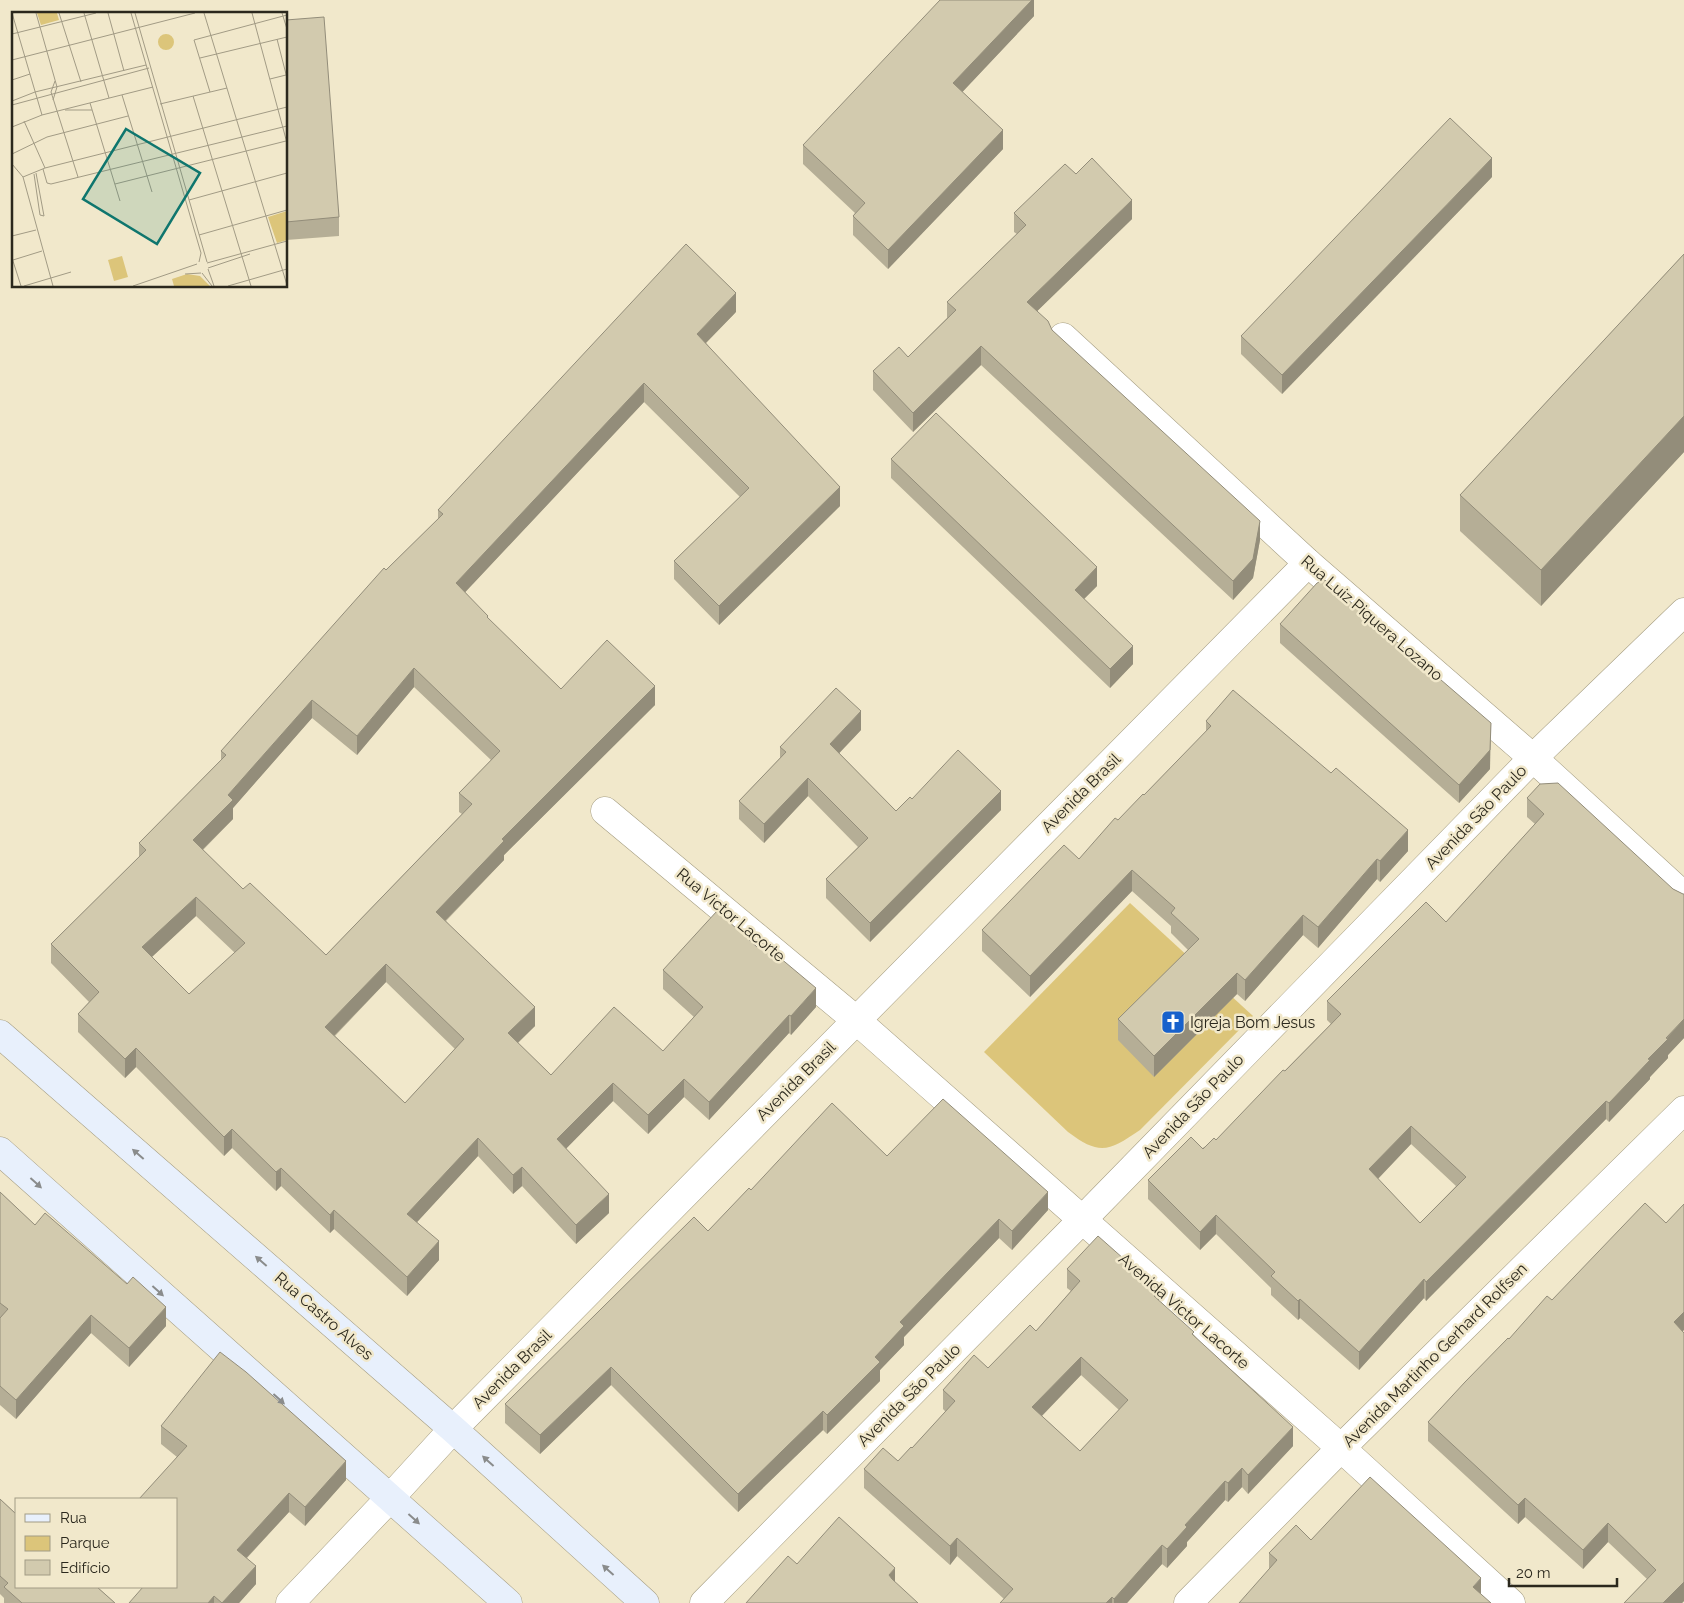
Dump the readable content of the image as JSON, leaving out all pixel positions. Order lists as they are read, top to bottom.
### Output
{
  "streets": {
    "main road": ["Rua Castro Alves"],
    "street": [
      "Rua Luiz Piquera Lozano",
      "Avenida Brasil",
      "Avenida São Paulo",
      "Rua Victor Lacorte",
      "Avenida Victor Lacorte",
      "Avenida Martinho Gerhard Rolfsen"
    ]
  },
  "crossings": [
    ["Rua Luiz Piquera Lozano", "Avenida Brasil"],
    ["Rua Luiz Piquera Lozano", "Avenida São Paulo"],
    ["Avenida Brasil", "Rua Victor Lacorte"],
    ["Avenida Brasil", "Avenida Victor Lacorte"],
    ["Avenida Brasil", "Rua Castro Alves"],
    ["Avenida São Paulo", "Avenida Victor Lacorte"],
    ["Rua Victor Lacorte", "Avenida Victor Lacorte"],
    ["Avenida Victor Lacorte", "Avenida Martinho Gerhard Rolfsen"]
  ],
  "places": {
    "church": ["Igreja Bom Jesus"]
  },
  "legend": ["Rua", "Parque", "Edifício"],
  "scale_bar": "20 m"
}
